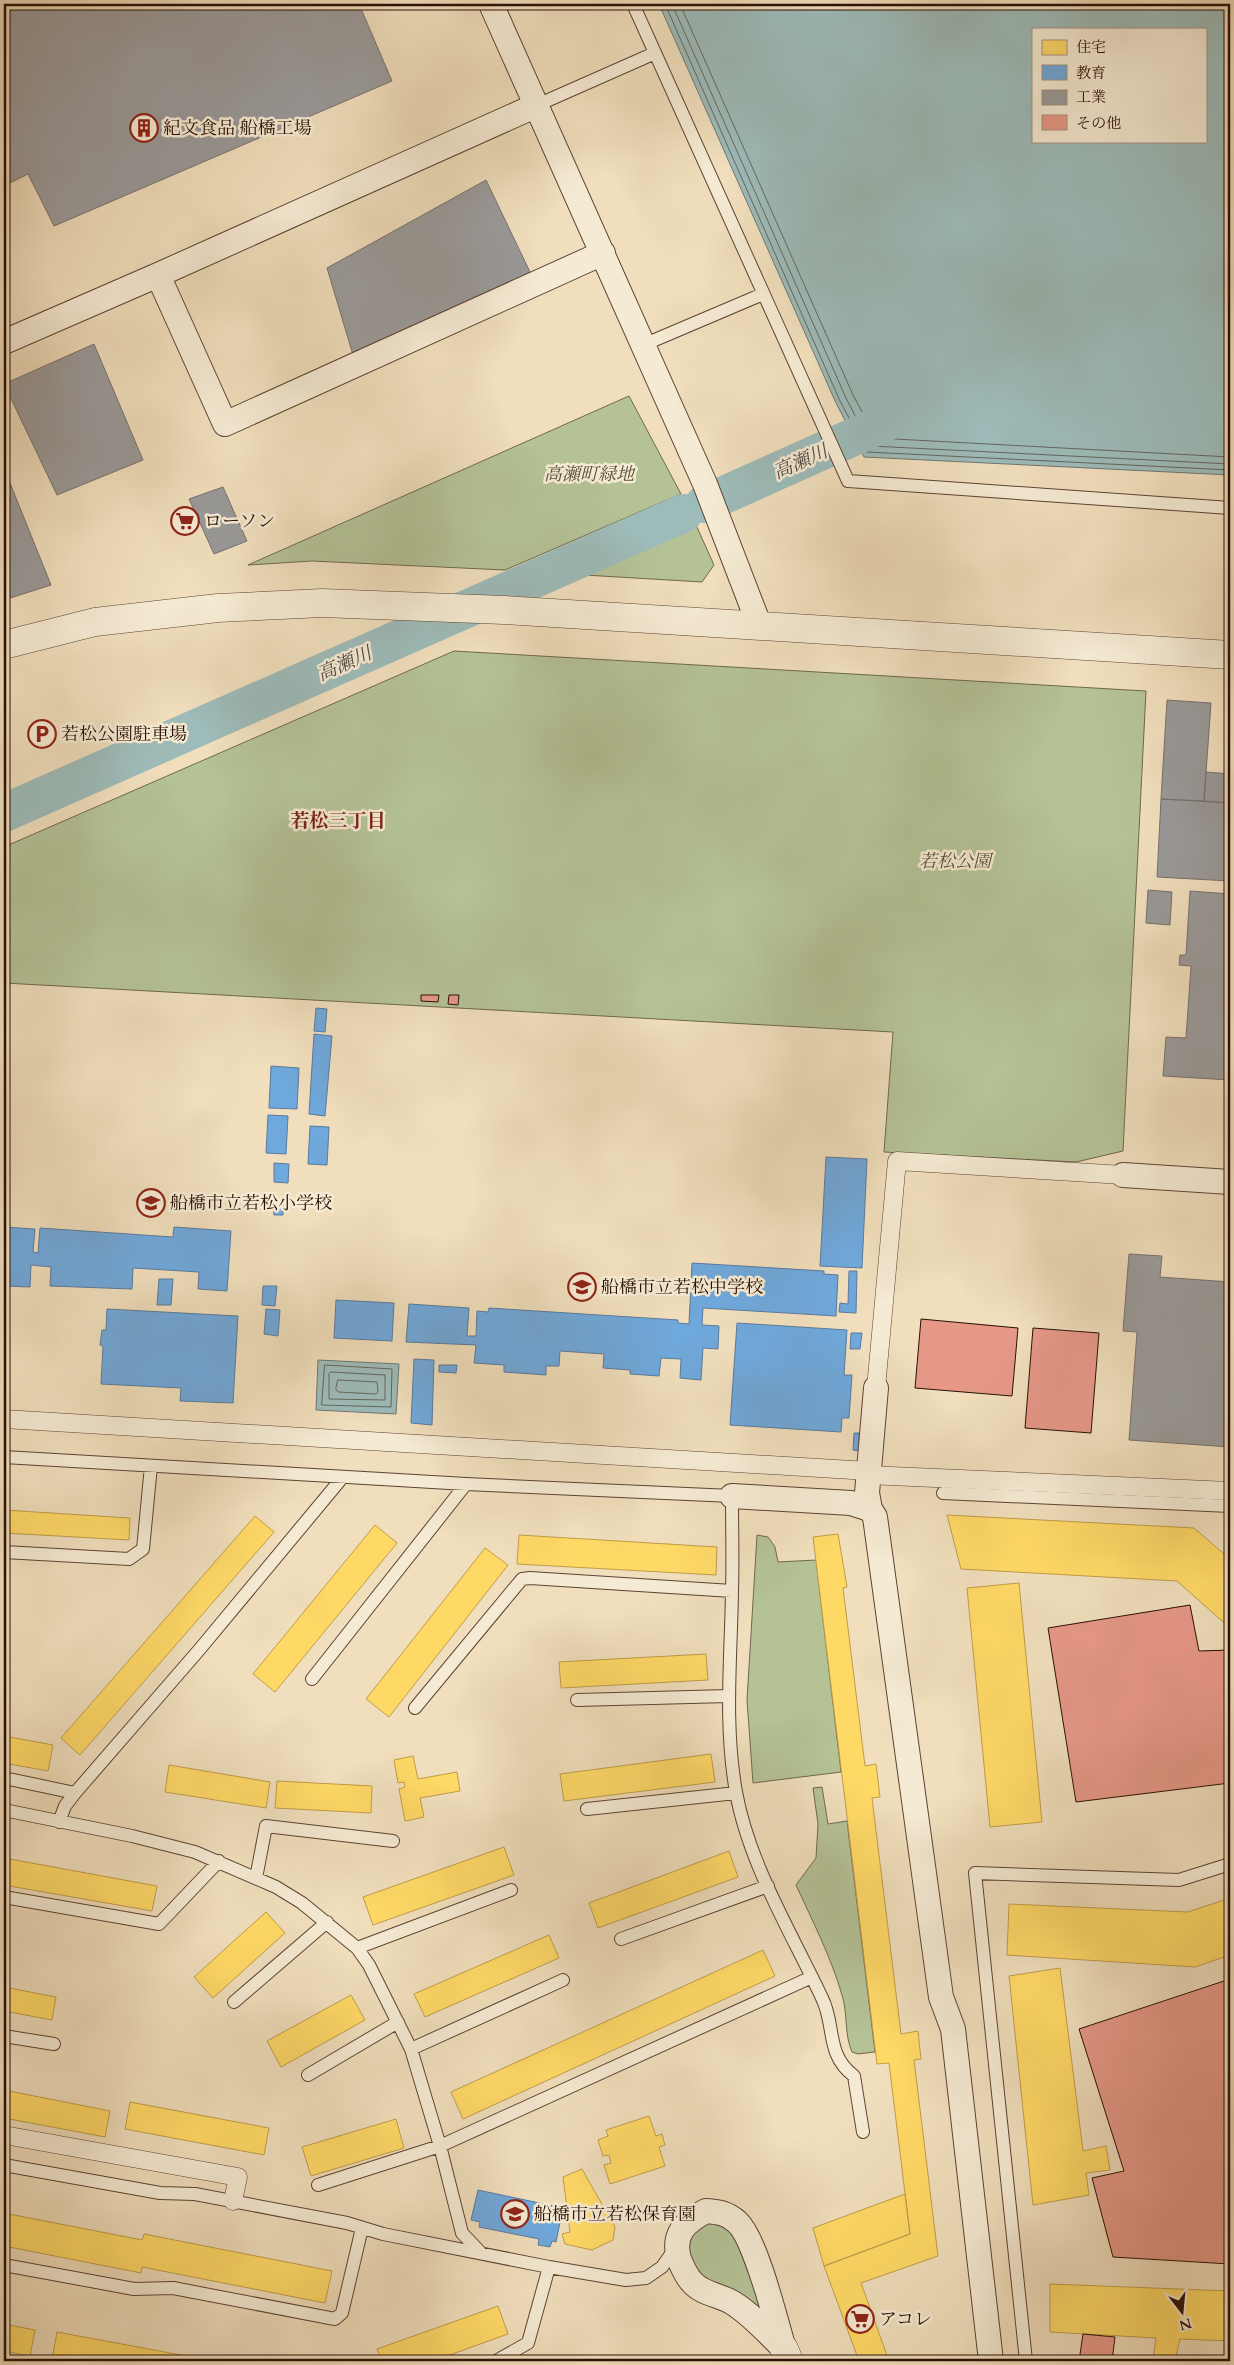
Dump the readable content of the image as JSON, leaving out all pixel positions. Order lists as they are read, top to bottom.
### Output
{
  "districts": ["若松三丁目"],
  "water": ["高瀬川"],
  "parks": ["高瀬町緑地", "若松公園"],
  "places": {
    "building": ["紀文食品 船橋工場"],
    "supermarket": ["ローソン", "アコレ"],
    "parking": ["若松公園駐車場"],
    "school or university": ["船橋市立若松小学校", "船橋市立若松中学校", "船橋市立若松保育園"]
  },
  "legend": [
    "住宅",
    "教育",
    "工業",
    "その他"
  ],
  "north": "bottom"
}
